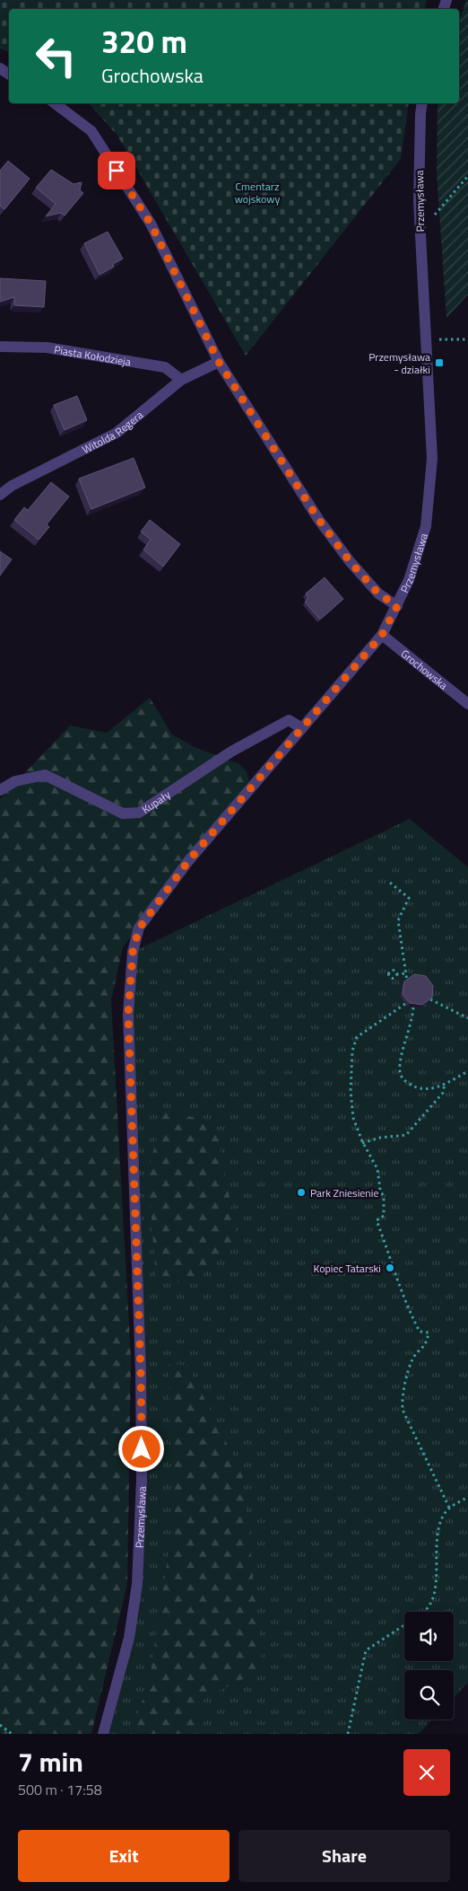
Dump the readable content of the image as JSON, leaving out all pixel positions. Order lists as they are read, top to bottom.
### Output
{
  "streets": {
    "street": [
      "Przemysława",
      "Piasta Kołodzieja",
      "Witolda Regera",
      "Grochowska",
      "Kupały"
    ]
  },
  "crossings": [
    ["Przemysława", "Grochowska"],
    ["Przemysława", "Kupały"],
    ["Piasta Kołodzieja", "Witolda Regera"]
  ],
  "parks": ["Cmentarz wojskowy"],
  "places": {
    "transit": ["Przemysława - działki"],
    "other": ["Park Zniesienie", "Kopiec Tatarski"]
  },
  "page": {
    "turn": ["320 m", "Grochowska"],
    "heading": ["7 min", "500 m · 17:58"],
    "buttons": ["Exit", "Share"]
  }
}
